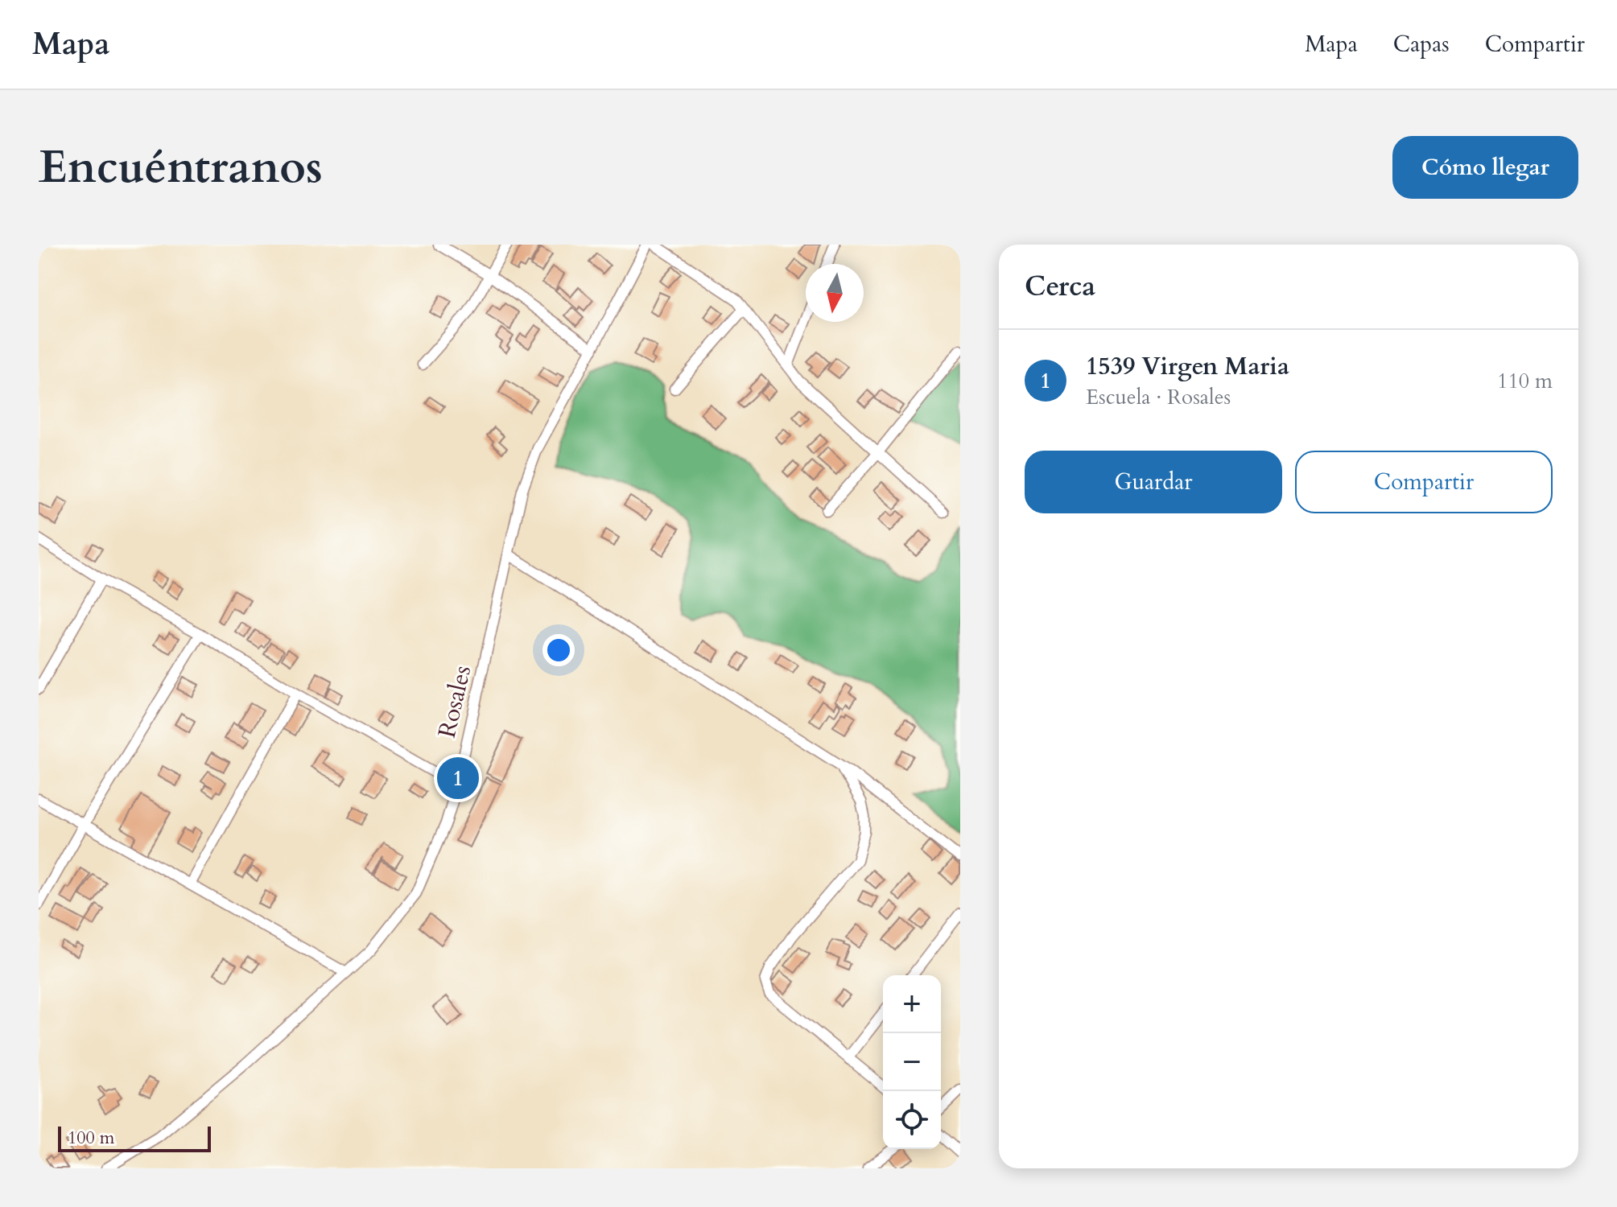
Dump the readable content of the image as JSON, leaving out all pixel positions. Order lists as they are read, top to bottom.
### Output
{
  "streets": {
    "street": ["Rosales"]
  },
  "scale_bar": "100 m",
  "north": "bottom",
  "page": {
    "header": "Mapa",
    "nav": ["Mapa", "Capas", "Compartir"],
    "buttons": [
      "Cómo llegar",
      ["Guardar", "Compartir"]
    ],
    "title": "Encuéntranos",
    "heading": "Cerca",
    "list": [
      {
        "mark": "1",
        "name": "1539 Virgen Maria",
        "note": "Escuela · Rosales",
        "value": "110 m"
      }
    ],
    "pins": "1",
    "map_buttons": ["+", "−"],
    "scale": "100 m"
  }
}
